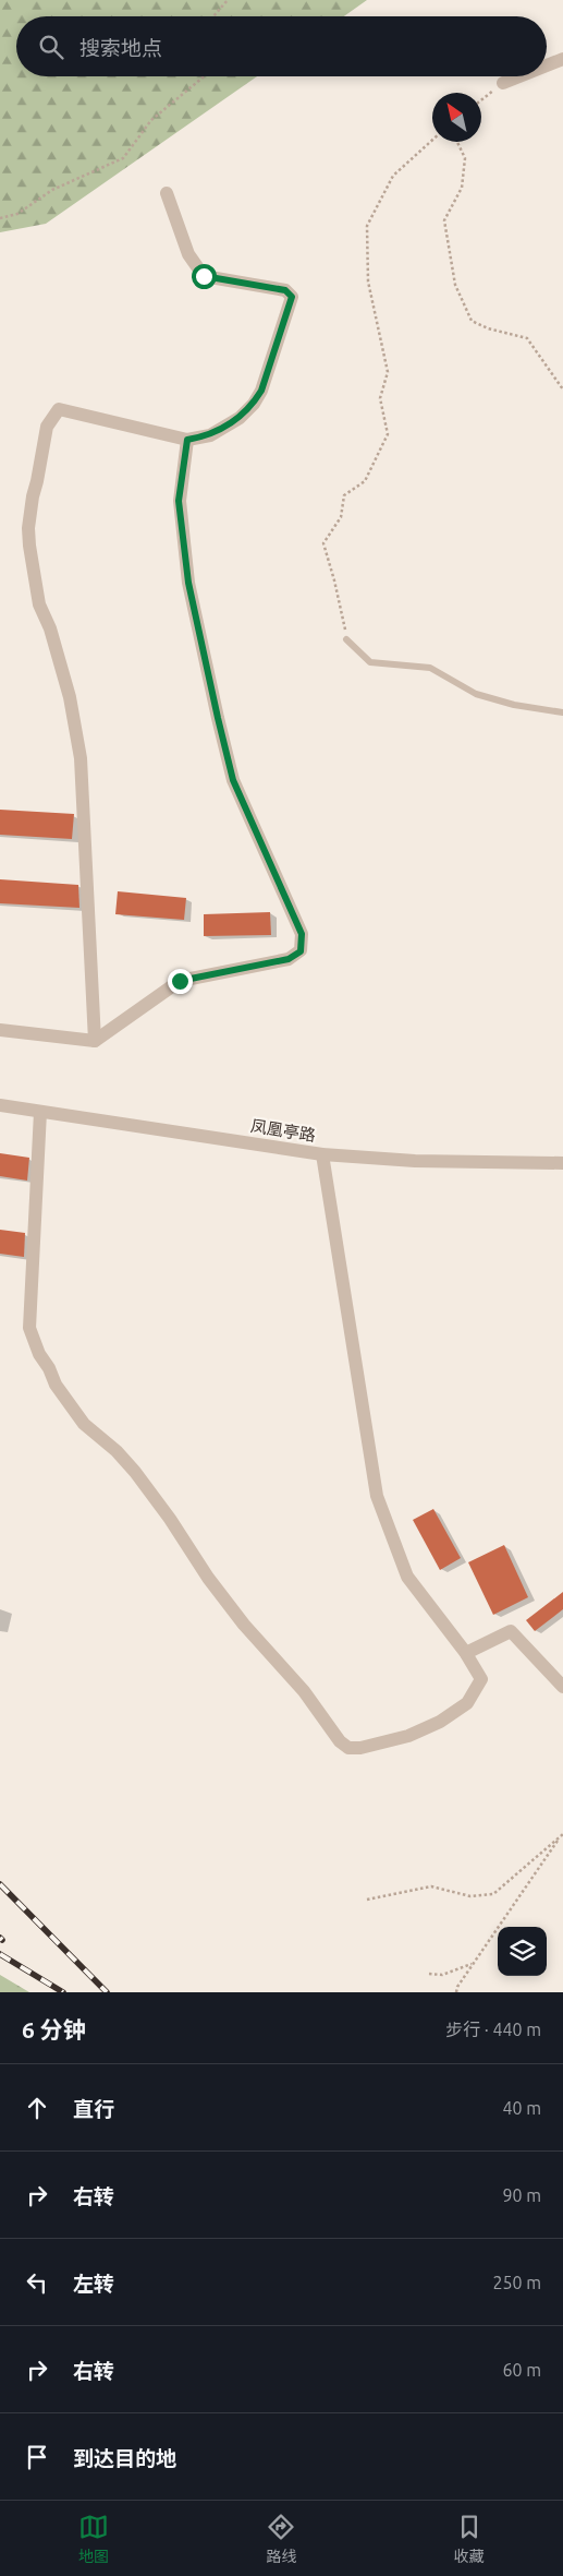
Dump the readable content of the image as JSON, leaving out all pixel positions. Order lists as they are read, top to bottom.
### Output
{
  "streets": {
    "street": ["凤凰亭路"]
  },
  "north": "top left",
  "page": {
    "search": "搜索地点",
    "heading": ["6 分钟", "步行 · 440 m"],
    "list": [
      ["直行", "40 m"],
      ["右转", "90 m"],
      ["左转", "250 m"],
      ["右转", "60 m"],
      "到达目的地"
    ],
    "nav": ["地图", "路线", "收藏"]
  }
}
